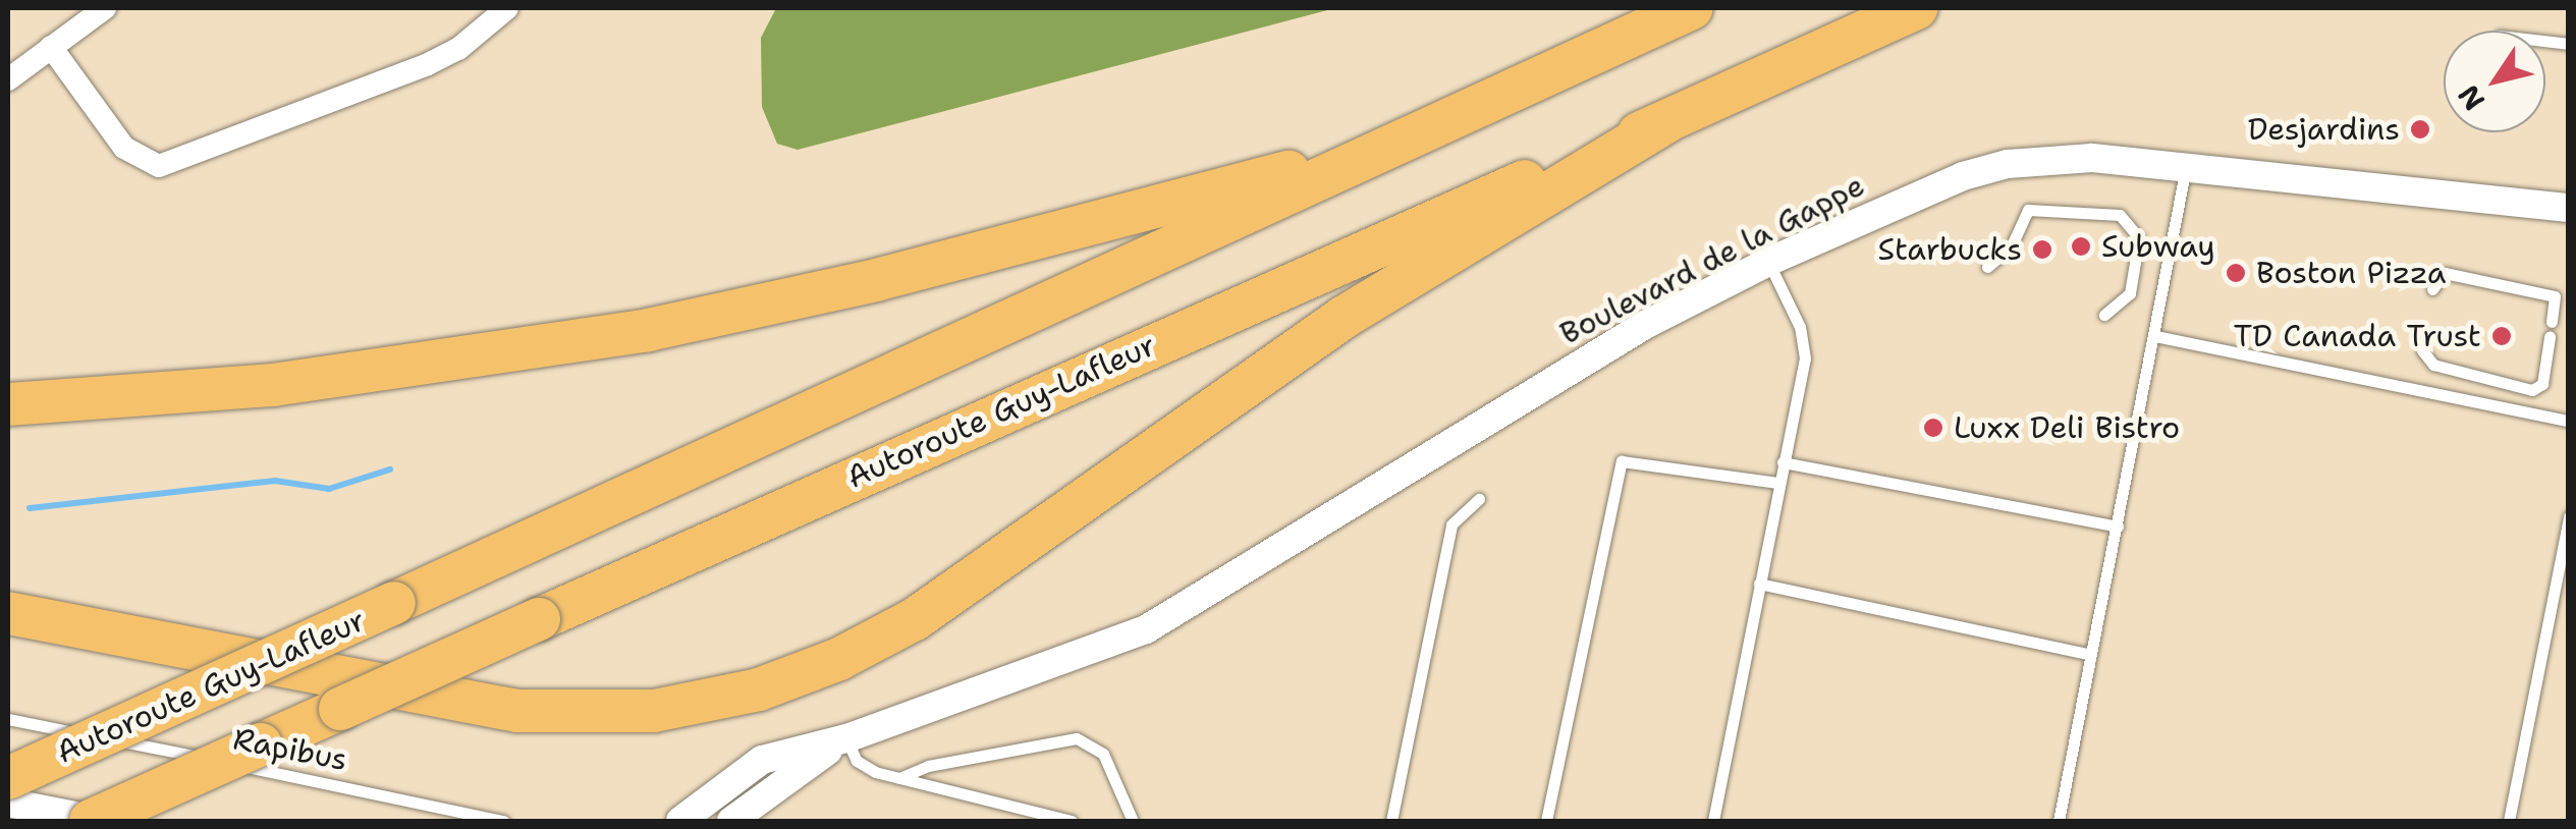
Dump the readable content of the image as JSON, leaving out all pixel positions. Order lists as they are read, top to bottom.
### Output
{
  "streets": {
    "highway": ["Autoroute Guy-Lafleur"],
    "street": ["Boulevard de la Gappe"],
    "lane": ["Rapibus"]
  },
  "places": [
    "Desjardins",
    "Subway",
    "Starbucks",
    "Boston Pizza",
    "TD Canada Trust",
    "Luxx Deli Bistro"
  ],
  "north": "bottom left"
}
